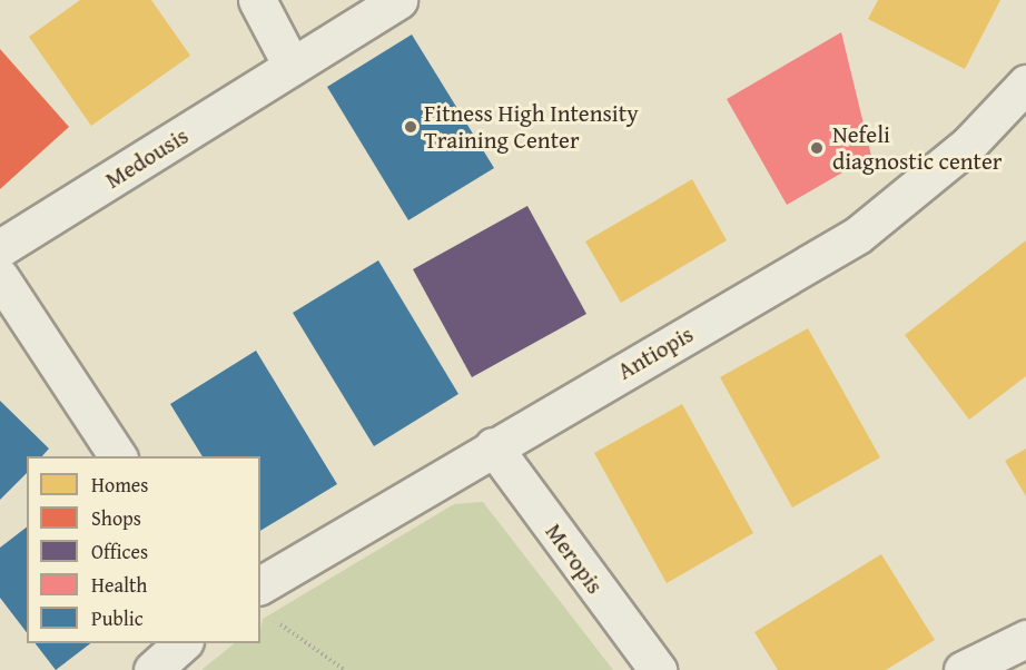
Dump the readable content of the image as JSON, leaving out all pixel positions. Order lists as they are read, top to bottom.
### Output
{
  "streets": {
    "street": ["Medousis", "Antiopis", "Meropis"]
  },
  "crossings": [
    ["Antiopis", "Meropis"]
  ],
  "places": ["Fitness High Intensity Training Center", "Nefeli diagnostic center"],
  "legend": [
    "Homes",
    "Shops",
    "Offices",
    "Health",
    "Public"
  ]
}
